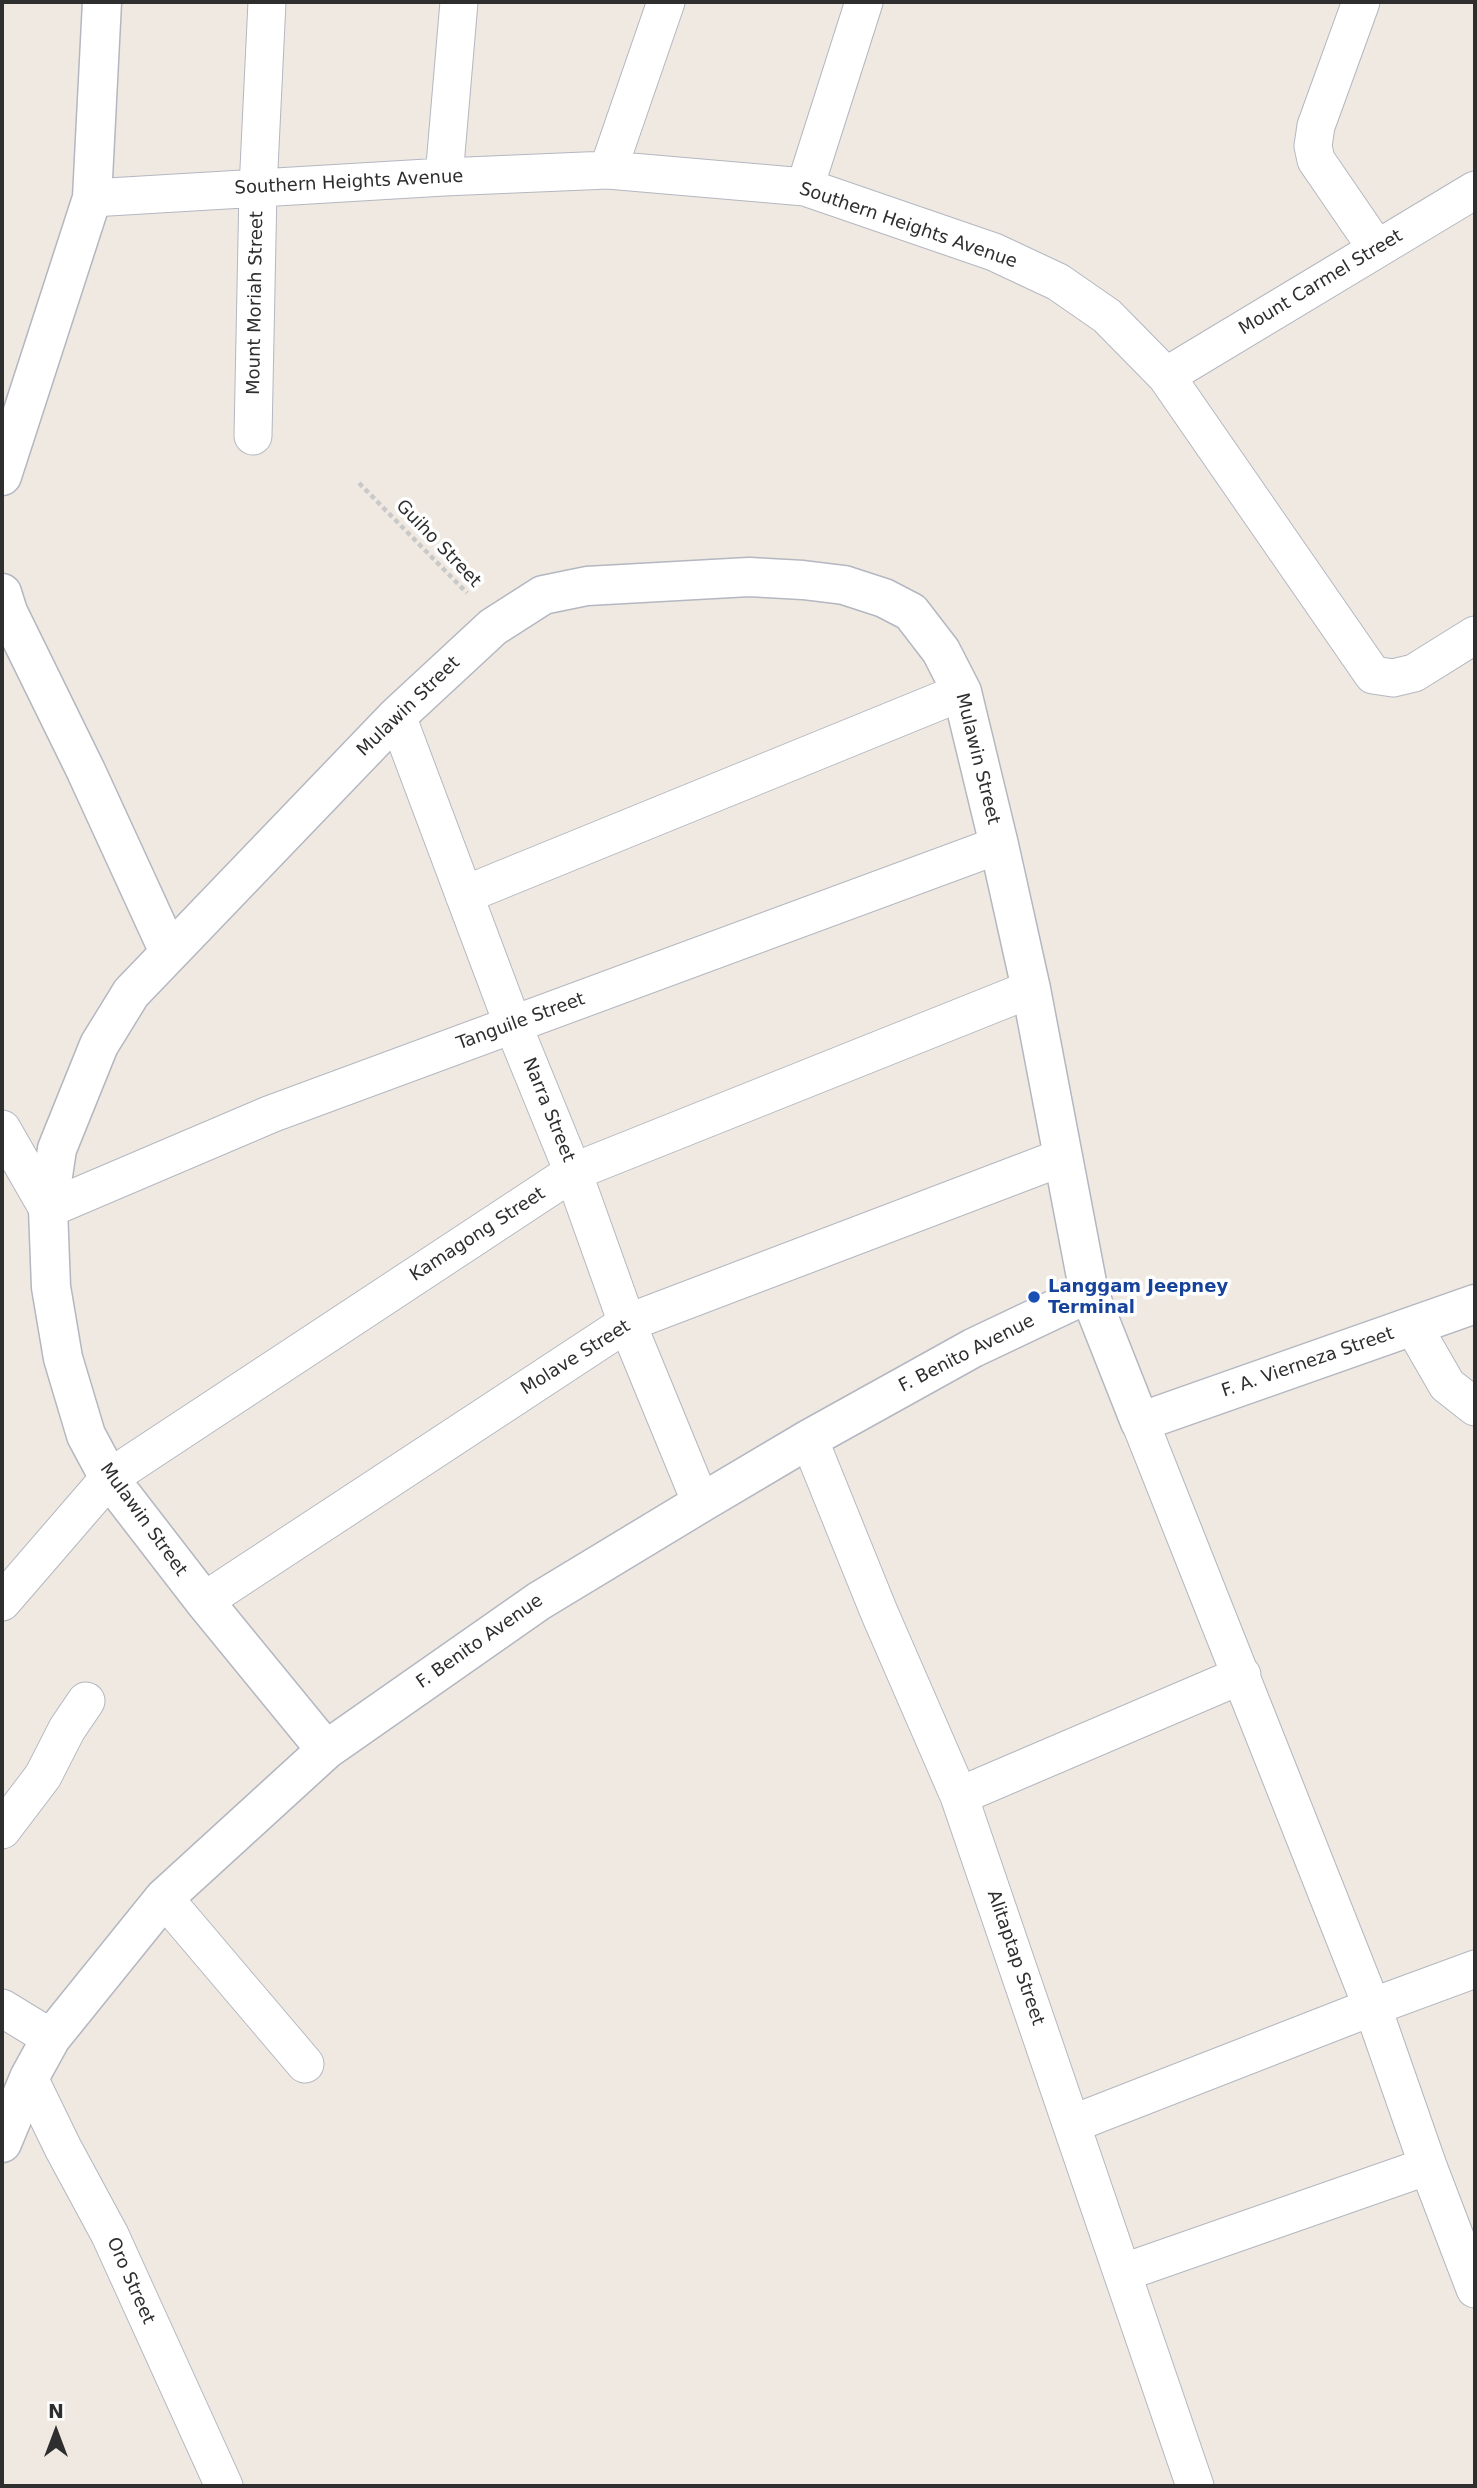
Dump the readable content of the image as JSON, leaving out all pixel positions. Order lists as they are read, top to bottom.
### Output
{
  "streets": {
    "street": [
      "Southern Heights Avenue",
      "Mount Carmel Street",
      "Mount Moriah Street",
      "Mulawin Street",
      "Tanguile Street",
      "Narra Street",
      "Kamagong Street",
      "F. Benito Avenue",
      "Molave Street",
      "F. A. Vierneza Street",
      "Alitaptap Street",
      "Oro Street"
    ],
    "path": ["Guiho Street"]
  },
  "crossings": [
    ["Southern Heights Avenue", "Mount Carmel Street"],
    ["Southern Heights Avenue", "Mount Moriah Street"],
    ["Guiho Street", "Mulawin Street"],
    ["Mulawin Street", "Tanguile Street"],
    ["Mulawin Street", "Narra Street"],
    ["Mulawin Street", "Kamagong Street"],
    ["Mulawin Street", "F. Benito Avenue"],
    ["Mulawin Street", "Molave Street"],
    ["Mulawin Street", "F. A. Vierneza Street"],
    ["Tanguile Street", "Narra Street"],
    ["Narra Street", "Kamagong Street"],
    ["Narra Street", "F. Benito Avenue"],
    ["Narra Street", "Molave Street"],
    ["F. Benito Avenue", "Alitaptap Street"],
    ["F. Benito Avenue", "Oro Street"]
  ],
  "places": ["Langgam Jeepney Terminal"],
  "north": "top"
}
